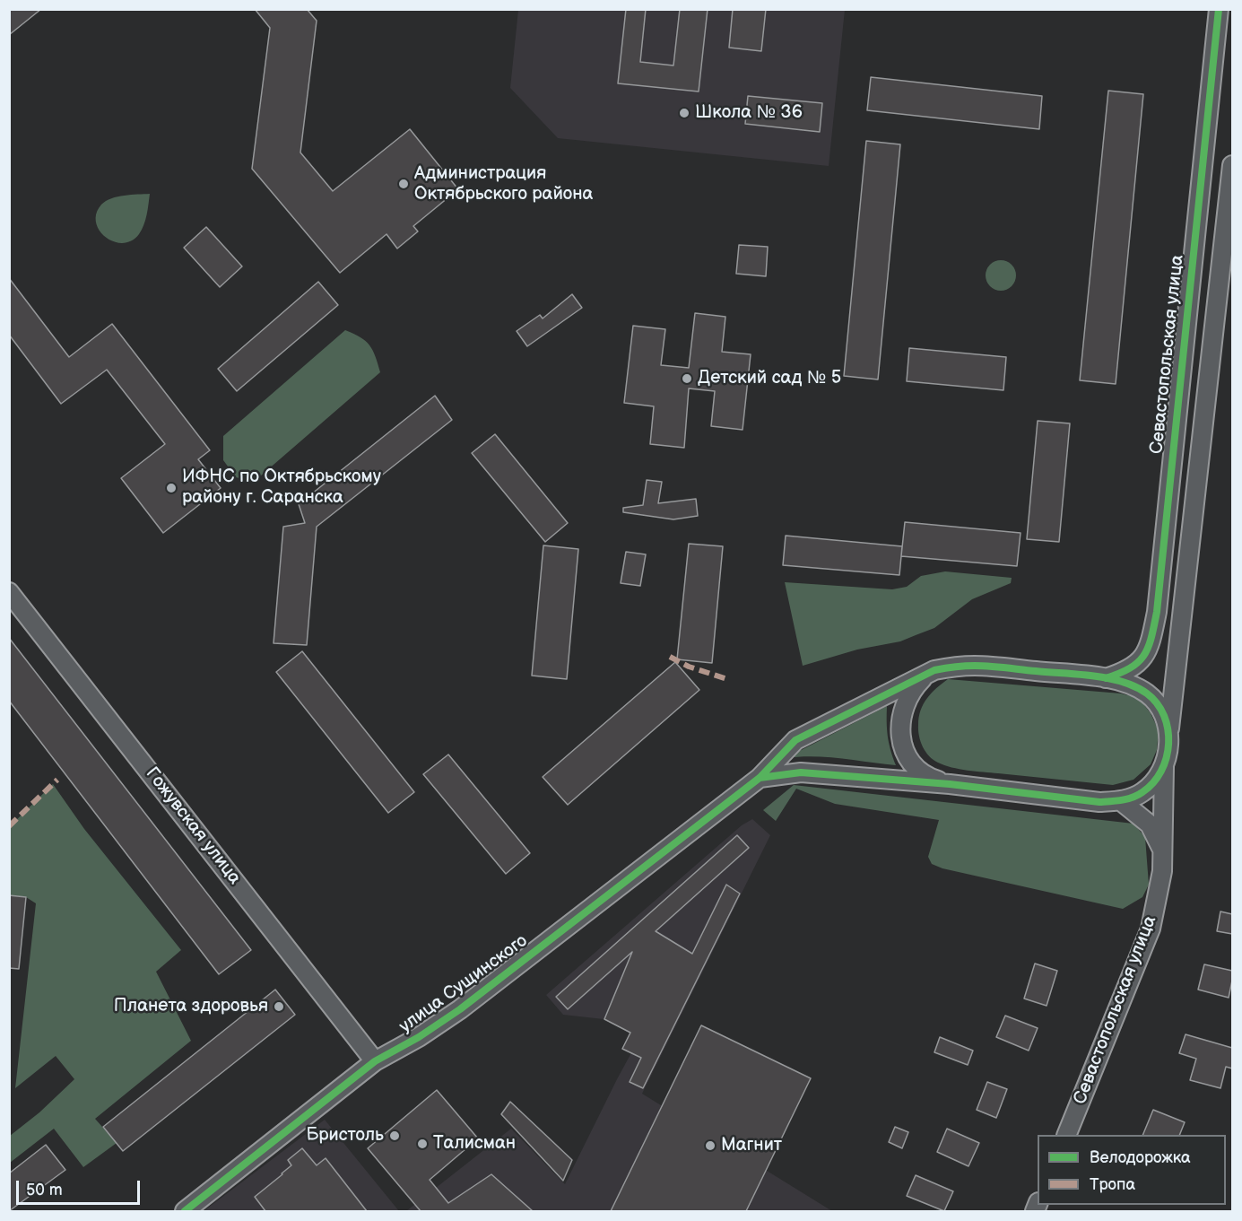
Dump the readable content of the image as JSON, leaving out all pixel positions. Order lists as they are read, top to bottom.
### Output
{
  "streets": {
    "street": ["Севастопольская улица", "Гожувская улица", "улица Сущинского"]
  },
  "crossings": [
    ["Севастопольская улица", "улица Сущинского"],
    ["Гожувская улица", "улица Сущинского"]
  ],
  "places": [
    "Школа № 36",
    "Администрация Октябрьского района",
    "Детский сад № 5",
    "ИФНС по Октябрьскому району г. Саранска",
    "Планета здоровья",
    "Бристоль",
    "Талисман",
    "Магнит"
  ],
  "legend": ["Велодорожка", "Тропа"],
  "scale_bar": "50 m"
}
